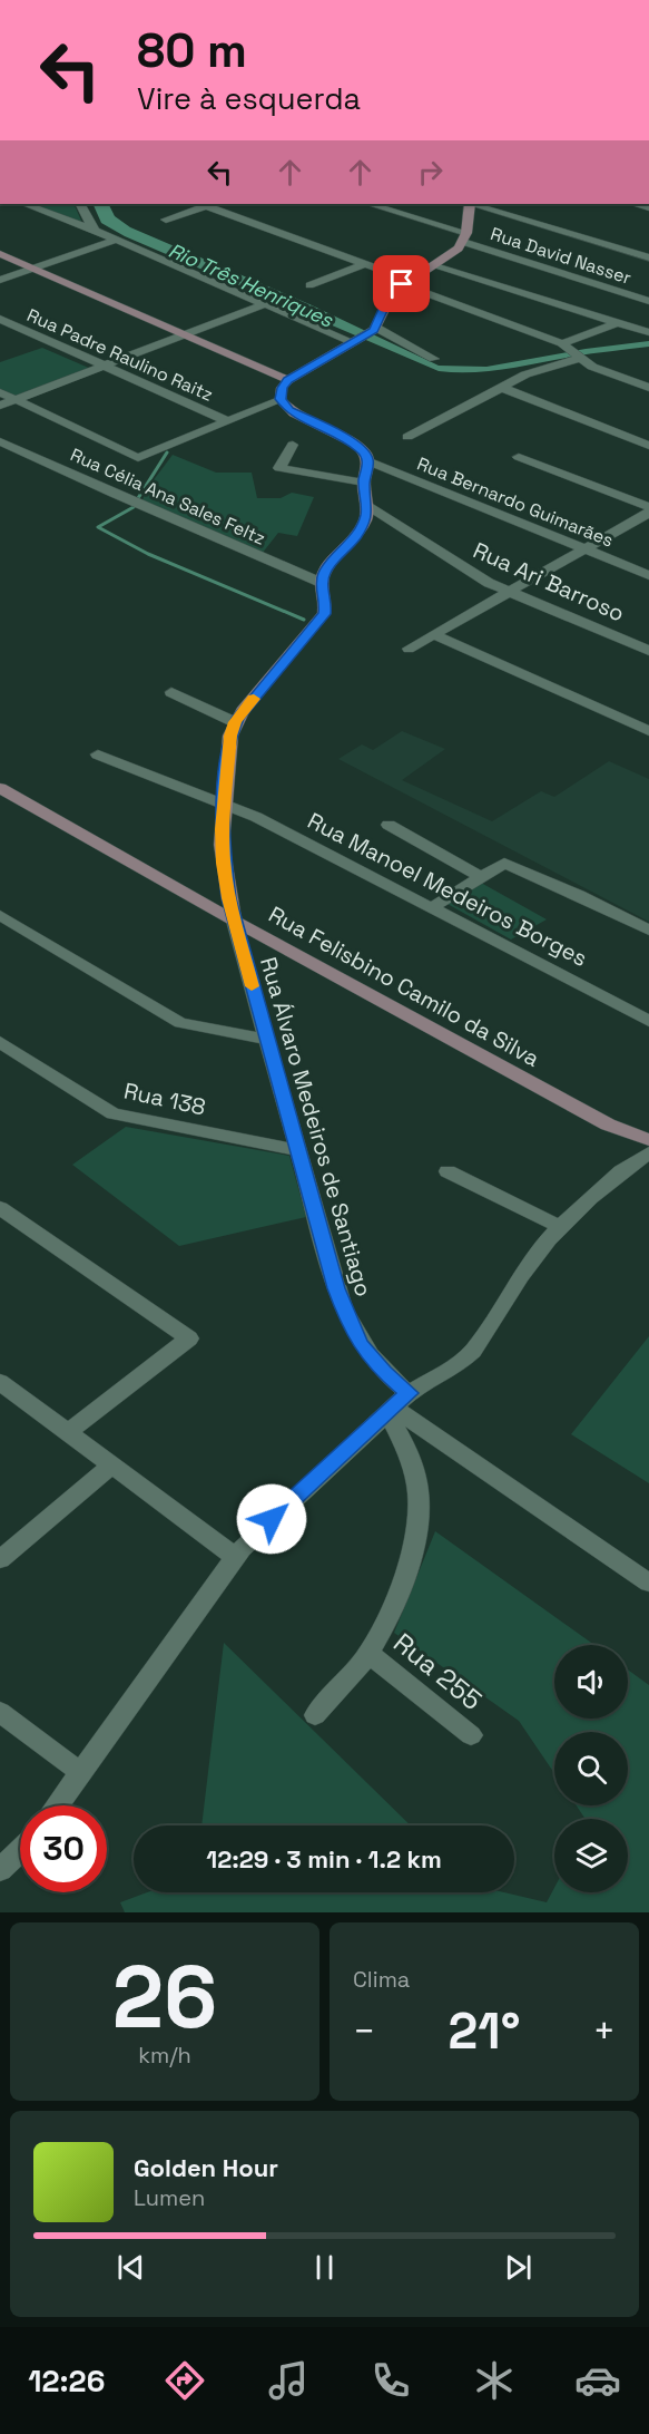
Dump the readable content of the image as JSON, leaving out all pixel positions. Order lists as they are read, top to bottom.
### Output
{
  "streets": {
    "street": [
      "Rua David Nasser",
      "Rua Padre Raulino Raitz",
      "Rua Célia Ana Sales Feltz",
      "Rua Bernardo Guimarães",
      "Rua Ari Barroso",
      "Rua Manoel Medeiros Borges",
      "Rua Felisbino Camilo da Silva",
      "Rua 138",
      "Rua Álvaro Medeiros de Santiago",
      "Rua 255"
    ]
  },
  "crossings": [
    ["Rua Célia Ana Sales Feltz", "Rua Álvaro Medeiros de Santiago"],
    ["Rua Manoel Medeiros Borges", "Rua Álvaro Medeiros de Santiago"],
    ["Rua Felisbino Camilo da Silva", "Rua Álvaro Medeiros de Santiago"],
    ["Rua 138", "Rua Álvaro Medeiros de Santiago"]
  ],
  "water": ["Rio Três Henriques"],
  "page": {
    "turn": ["80 m", "Vire à esquerda"],
    "limit": "30",
    "trip": "12:29 · 3 min · 1.2 km",
    "tile": [
      ["26", "km/h"],
      "Clima"
    ],
    "heat": ["−", "21°", "+"],
    "song": ["Golden Hour", "Lumen"],
    "tabs": "12:26"
  }
}
